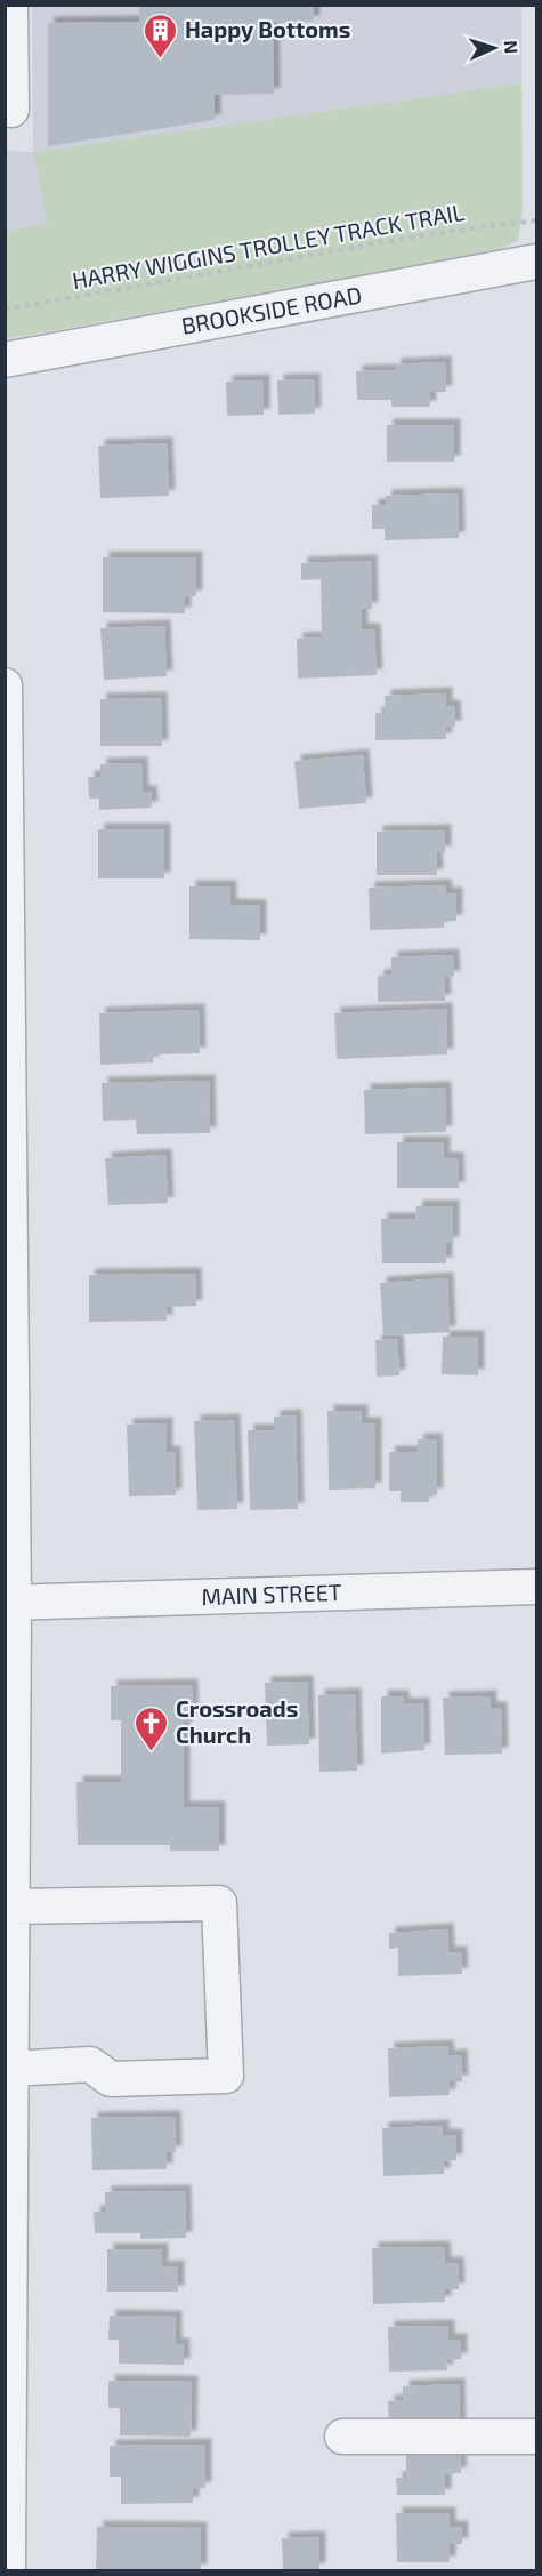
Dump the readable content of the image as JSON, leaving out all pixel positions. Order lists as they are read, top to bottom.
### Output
{
  "streets": {
    "street": ["BROOKSIDE ROAD", "MAIN STREET"],
    "path": ["HARRY WIGGINS TROLLEY TRACK TRAIL"]
  },
  "places": {
    "building": ["Happy Bottoms"],
    "church": ["Crossroads Church"]
  },
  "north": "right"
}
